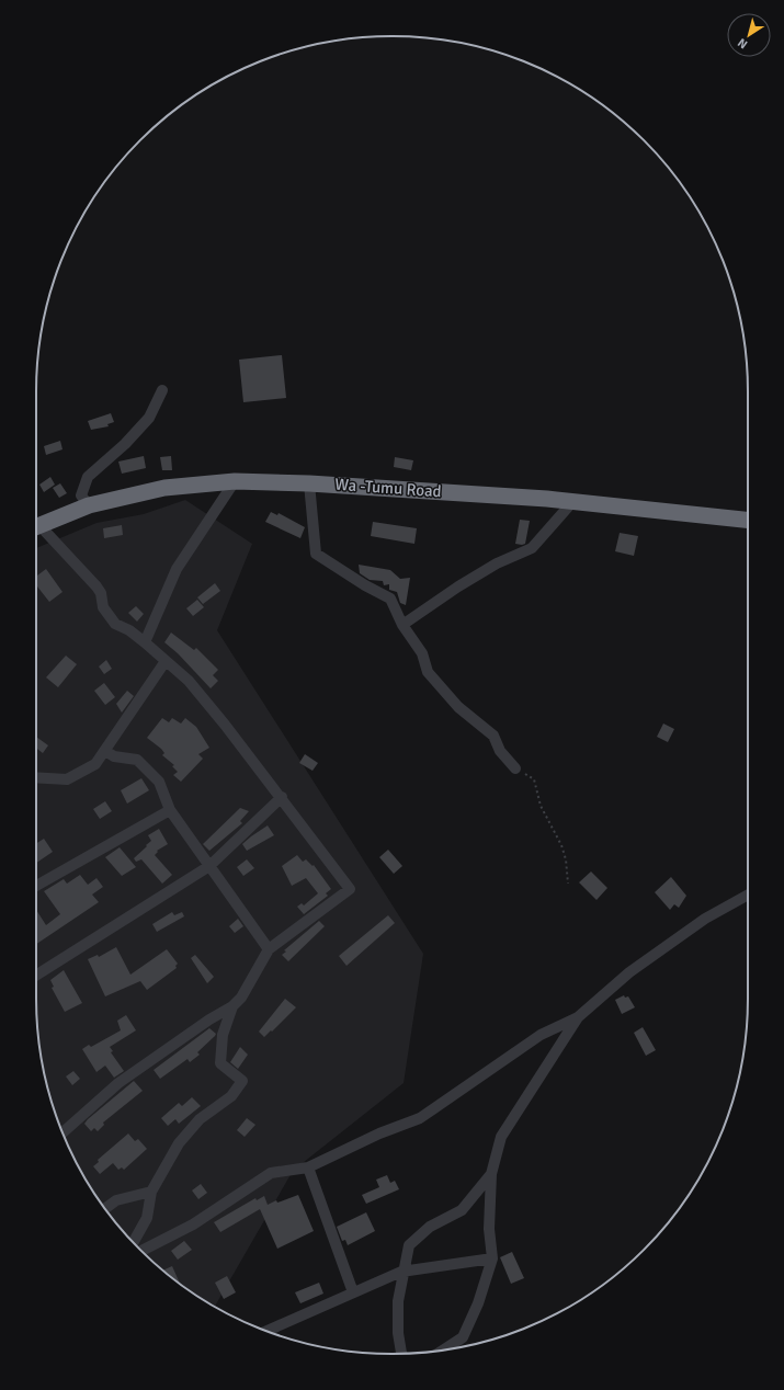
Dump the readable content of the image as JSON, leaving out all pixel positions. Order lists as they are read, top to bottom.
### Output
{
  "streets": {
    "highway": ["Wa -Tumu Road"]
  },
  "north": "bottom left"
}
